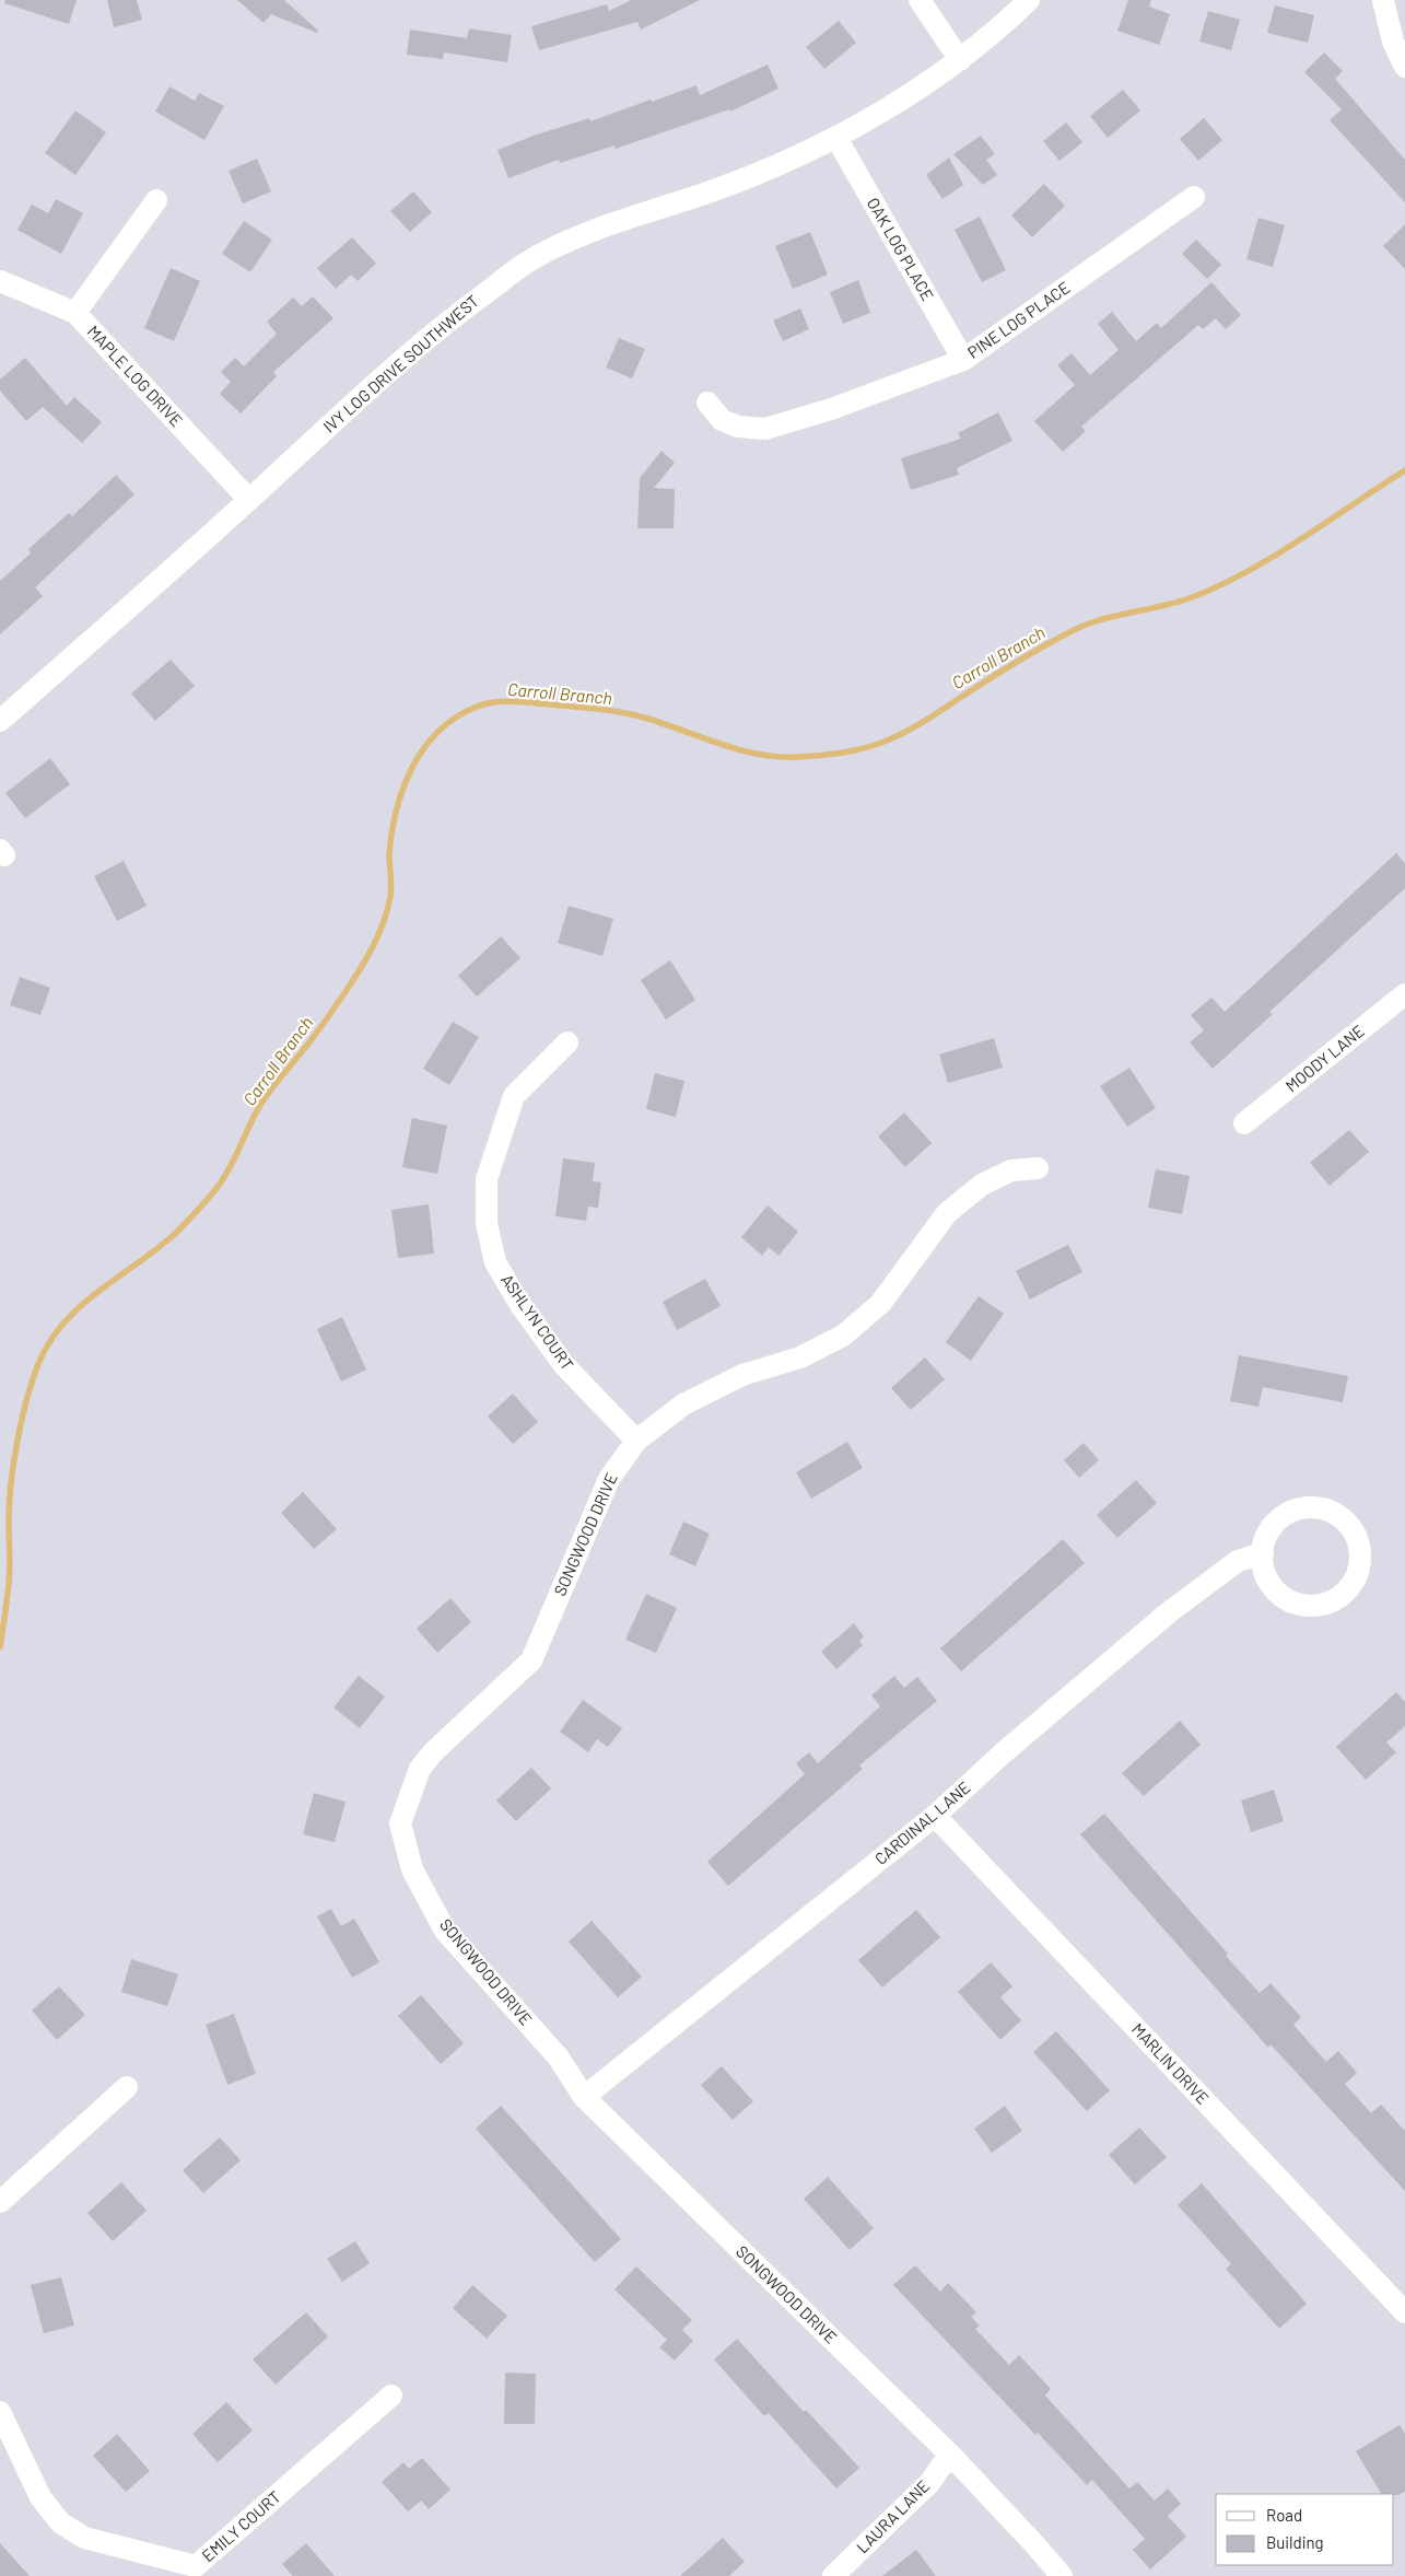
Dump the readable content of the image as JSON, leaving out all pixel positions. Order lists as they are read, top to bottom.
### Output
{
  "streets": {
    "street": [
      "OAK LOG PLACE",
      "PINE LOG PLACE",
      "IVY LOG DRIVE SOUTHWEST",
      "MAPLE LOG DRIVE",
      "MOODY LANE",
      "ASHLYN COURT",
      "SONGWOOD DRIVE",
      "CARDINAL LANE",
      "MARLIN DRIVE",
      "LAURA LANE",
      "EMILY COURT"
    ]
  },
  "crossings": [
    ["OAK LOG PLACE", "PINE LOG PLACE"],
    ["OAK LOG PLACE", "IVY LOG DRIVE SOUTHWEST"],
    ["IVY LOG DRIVE SOUTHWEST", "MAPLE LOG DRIVE"],
    ["ASHLYN COURT", "SONGWOOD DRIVE"],
    ["SONGWOOD DRIVE", "CARDINAL LANE"],
    ["SONGWOOD DRIVE", "LAURA LANE"],
    ["CARDINAL LANE", "MARLIN DRIVE"]
  ],
  "water": ["Carroll Branch"],
  "legend": ["Road", "Building"]
}
